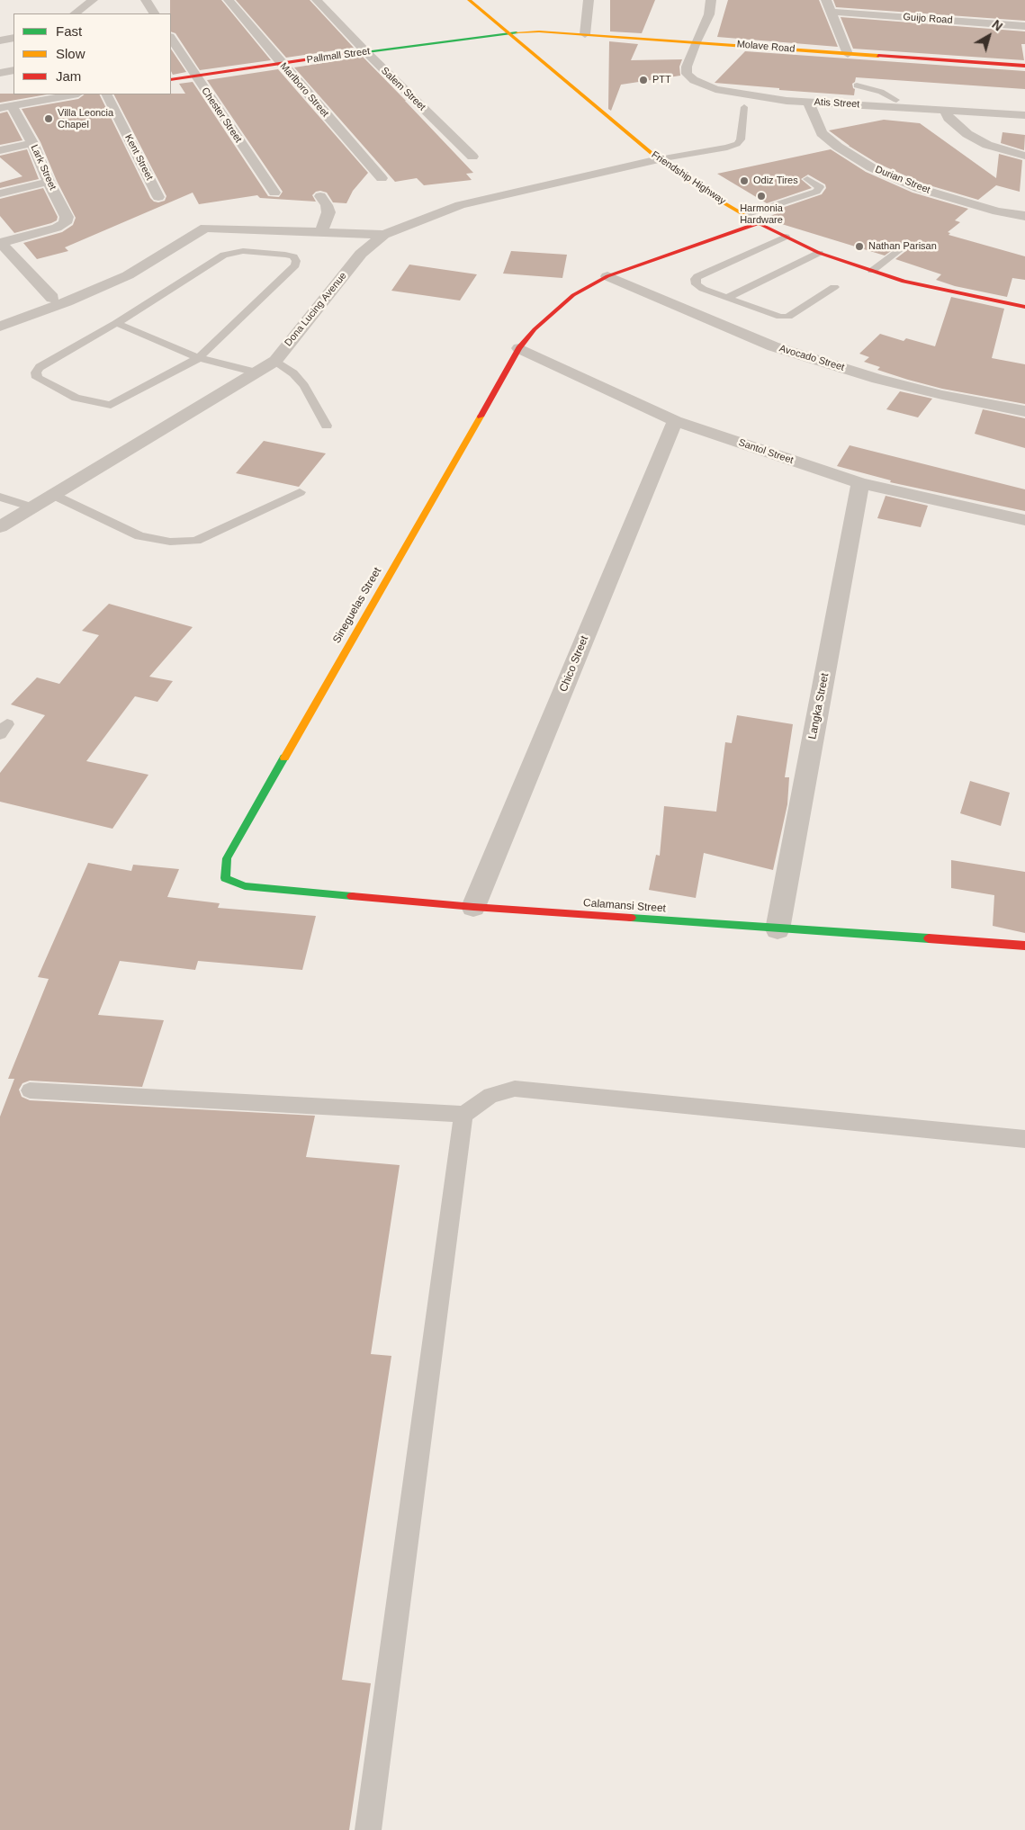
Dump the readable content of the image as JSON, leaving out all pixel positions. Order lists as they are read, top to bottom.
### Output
{
  "streets": {
    "street": [
      "Guijo Road",
      "Molave Road",
      "Pallmall Street",
      "Salem Street",
      "Marlboro Street",
      "Atis Street",
      "Chester Street",
      "Kent Street",
      "Lark Street",
      "Friendship Highway",
      "Durian Street",
      "Dona Lucing Avenue",
      "Avocado Street",
      "Santol Street",
      "Sineguelas Street",
      "Chico Street",
      "Langka Street",
      "Calamansi Street"
    ]
  },
  "crossings": [
    ["Molave Road", "Pallmall Street"],
    ["Molave Road", "Atis Street"],
    ["Molave Road", "Friendship Highway"],
    ["Pallmall Street", "Salem Street"],
    ["Pallmall Street", "Marlboro Street"],
    ["Pallmall Street", "Chester Street"],
    ["Pallmall Street", "Friendship Highway"],
    ["Atis Street", "Durian Street"],
    ["Friendship Highway", "Dona Lucing Avenue"],
    ["Friendship Highway", "Sineguelas Street"],
    ["Avocado Street", "Sineguelas Street"],
    ["Santol Street", "Sineguelas Street"],
    ["Santol Street", "Chico Street"],
    ["Santol Street", "Langka Street"],
    ["Sineguelas Street", "Calamansi Street"],
    ["Chico Street", "Calamansi Street"],
    ["Langka Street", "Calamansi Street"]
  ],
  "places": [
    "PTT",
    "Villa Leoncia Chapel",
    "Odiz Tires",
    "Harmonia Hardware",
    "Nathan Parisan"
  ],
  "legend": ["Fast", "Slow", "Jam"],
  "north": "top right"
}
